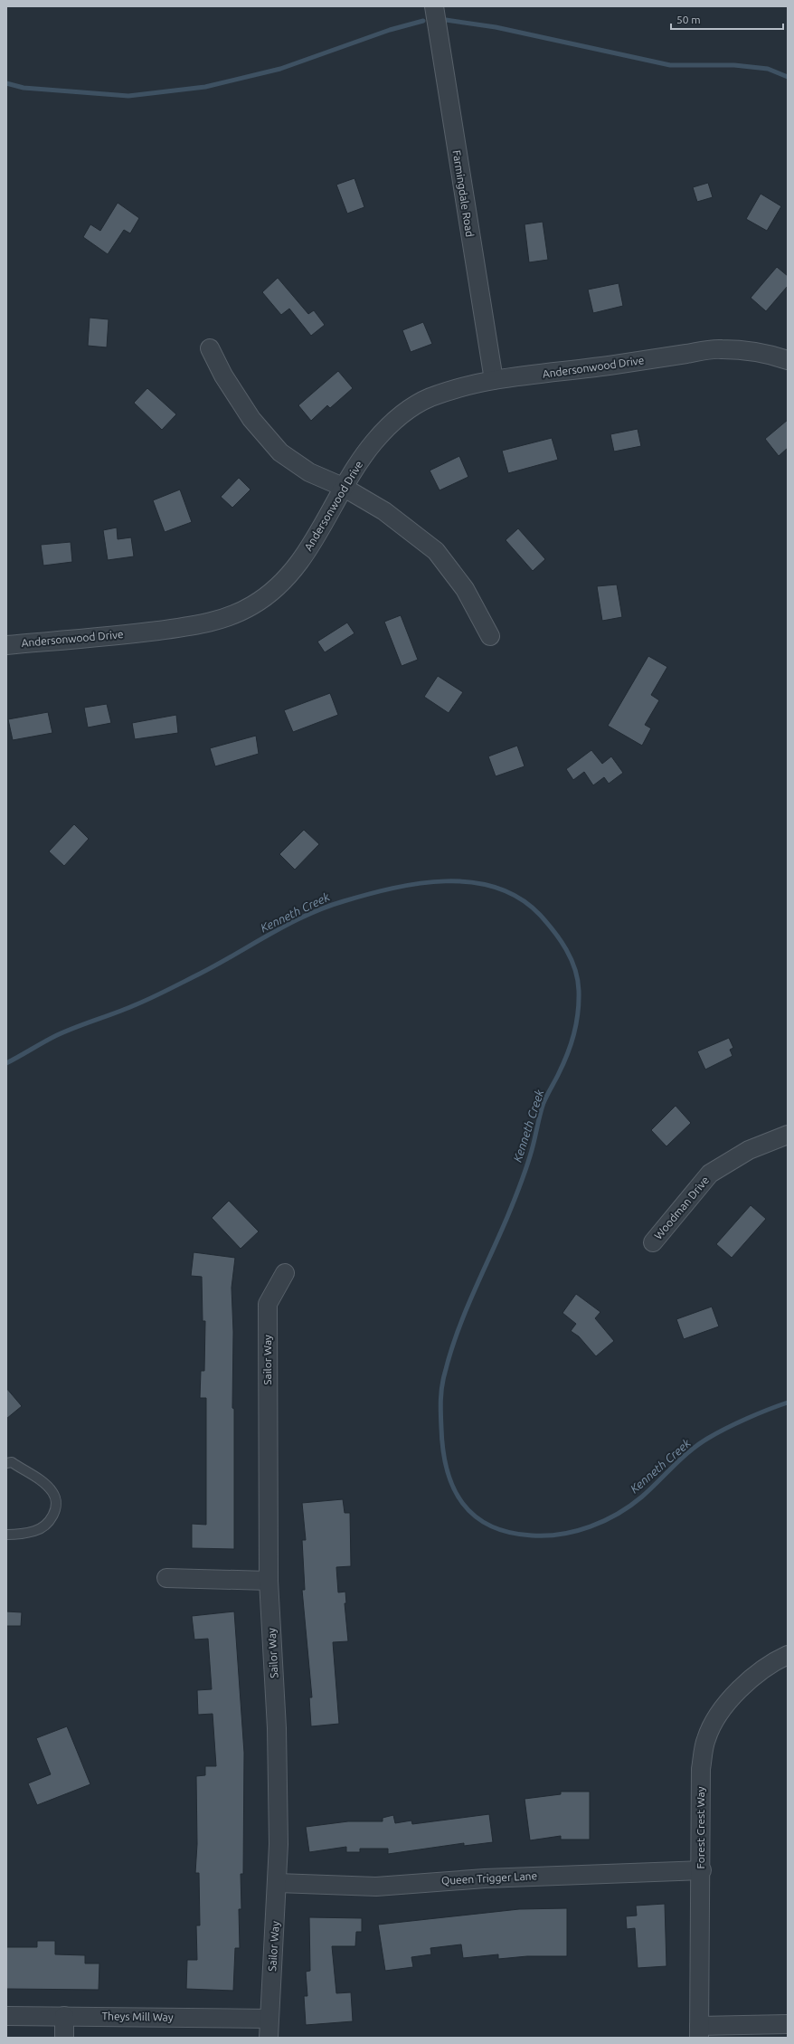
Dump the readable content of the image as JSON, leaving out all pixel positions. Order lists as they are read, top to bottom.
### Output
{
  "streets": {
    "street": [
      "Farmingdale Road",
      "Andersonwood Drive",
      "Woodman Drive",
      "Sailor Way",
      "Forest Crest Way",
      "Queen Trigger Lane",
      "Theys Mill Way"
    ]
  },
  "crossings": [
    ["Farmingdale Road", "Andersonwood Drive"],
    ["Sailor Way", "Queen Trigger Lane"],
    ["Sailor Way", "Theys Mill Way"],
    ["Forest Crest Way", "Queen Trigger Lane"]
  ],
  "water": ["Kenneth Creek"],
  "scale_bar": "50 m"
}
